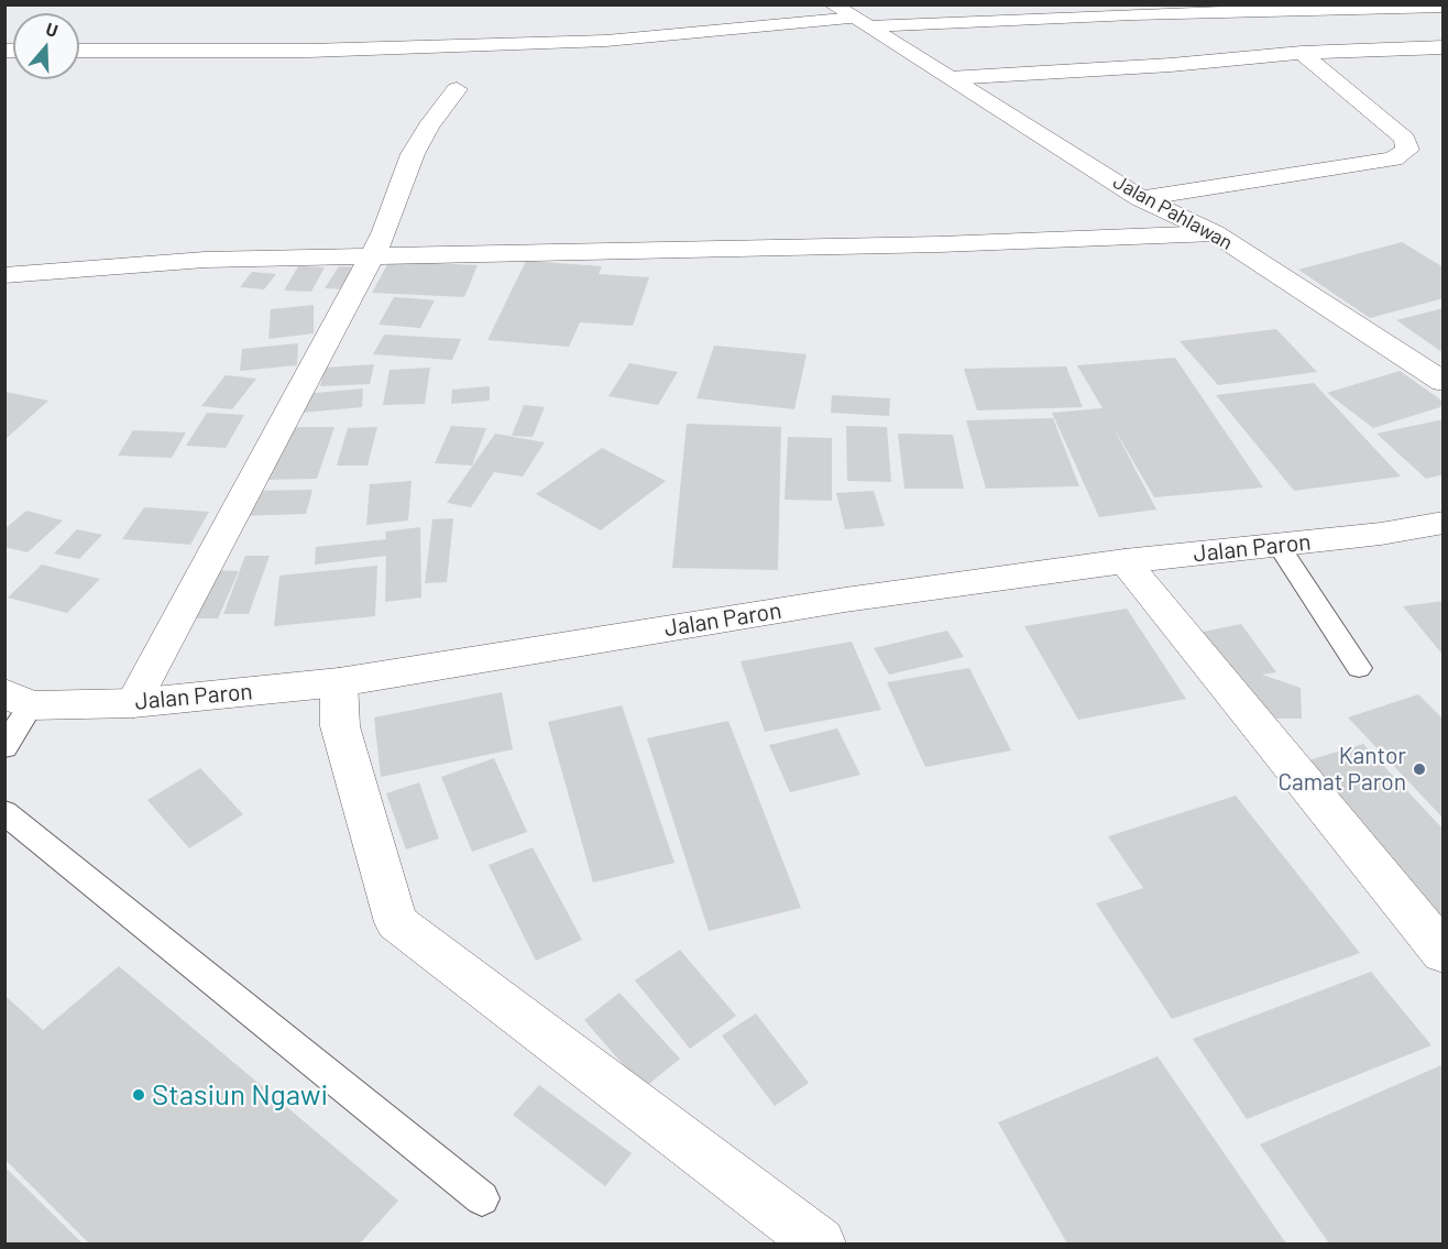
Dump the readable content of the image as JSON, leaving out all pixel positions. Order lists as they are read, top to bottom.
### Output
{
  "streets": {
    "street": ["Jalan Pahlawan", "Jalan Paron"]
  },
  "places": ["Kantor Camat Paron", "Stasiun Ngawi"],
  "north": "top"
}
